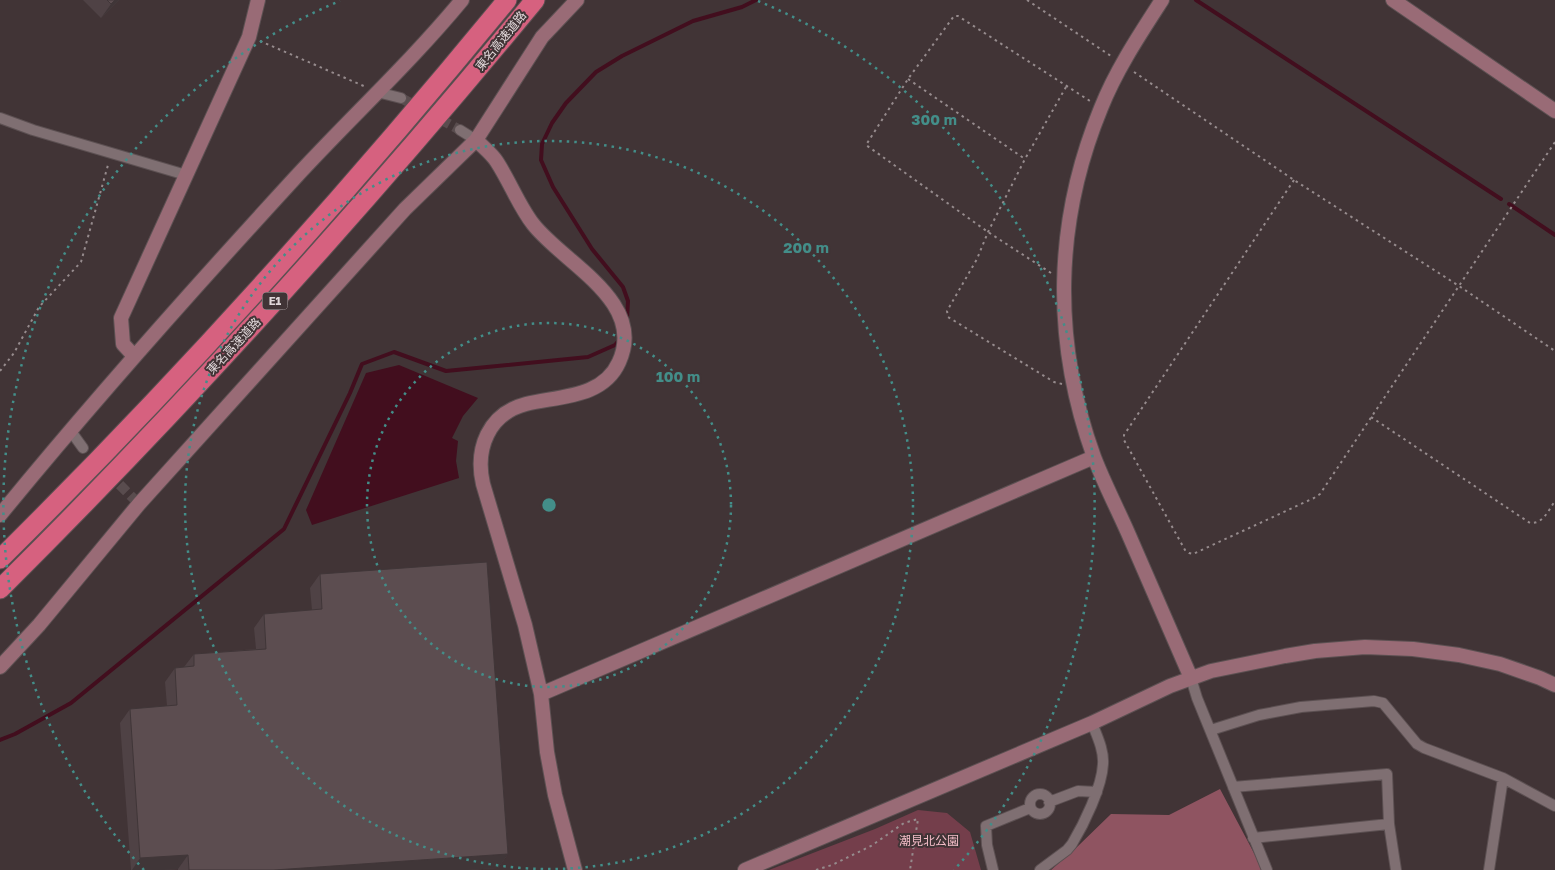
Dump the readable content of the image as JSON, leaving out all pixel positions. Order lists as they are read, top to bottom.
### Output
{
  "streets": {
    "highway": ["東名高速道路", "E1"]
  },
  "parks": ["潮見北公園"],
  "rings": ["300 m", "200 m", "100 m"]
}
